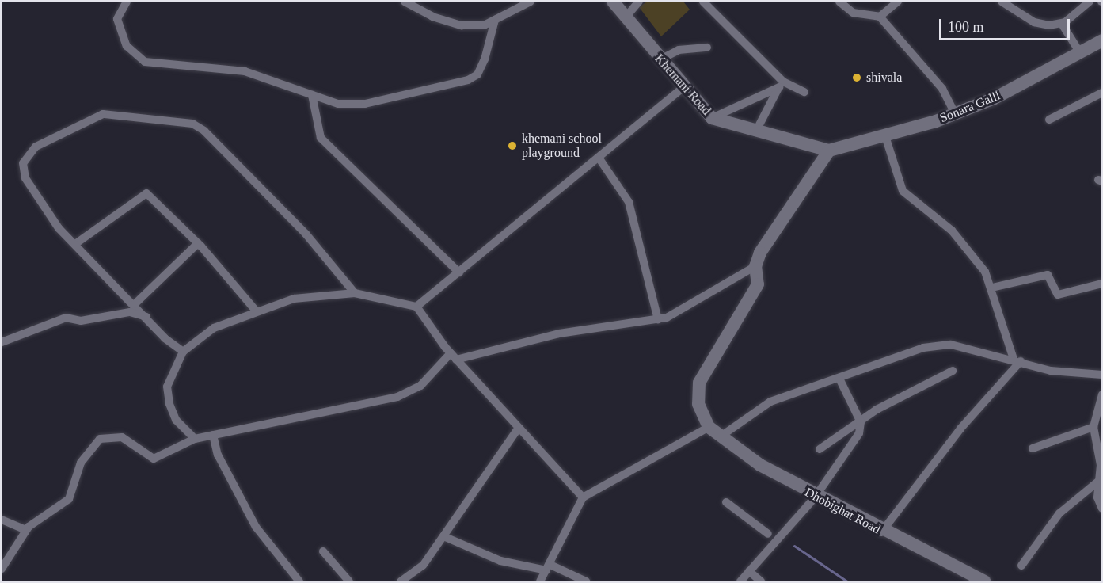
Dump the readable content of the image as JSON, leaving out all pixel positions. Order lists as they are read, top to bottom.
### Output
{
  "streets": {
    "street": ["Khemani Road", "Sonara Galli", "Dhobighat Road"]
  },
  "crossings": [
    ["Khemani Road", "Sonara Galli"]
  ],
  "places": ["shivala", "khemani school playground"],
  "scale_bar": "100 m"
}
